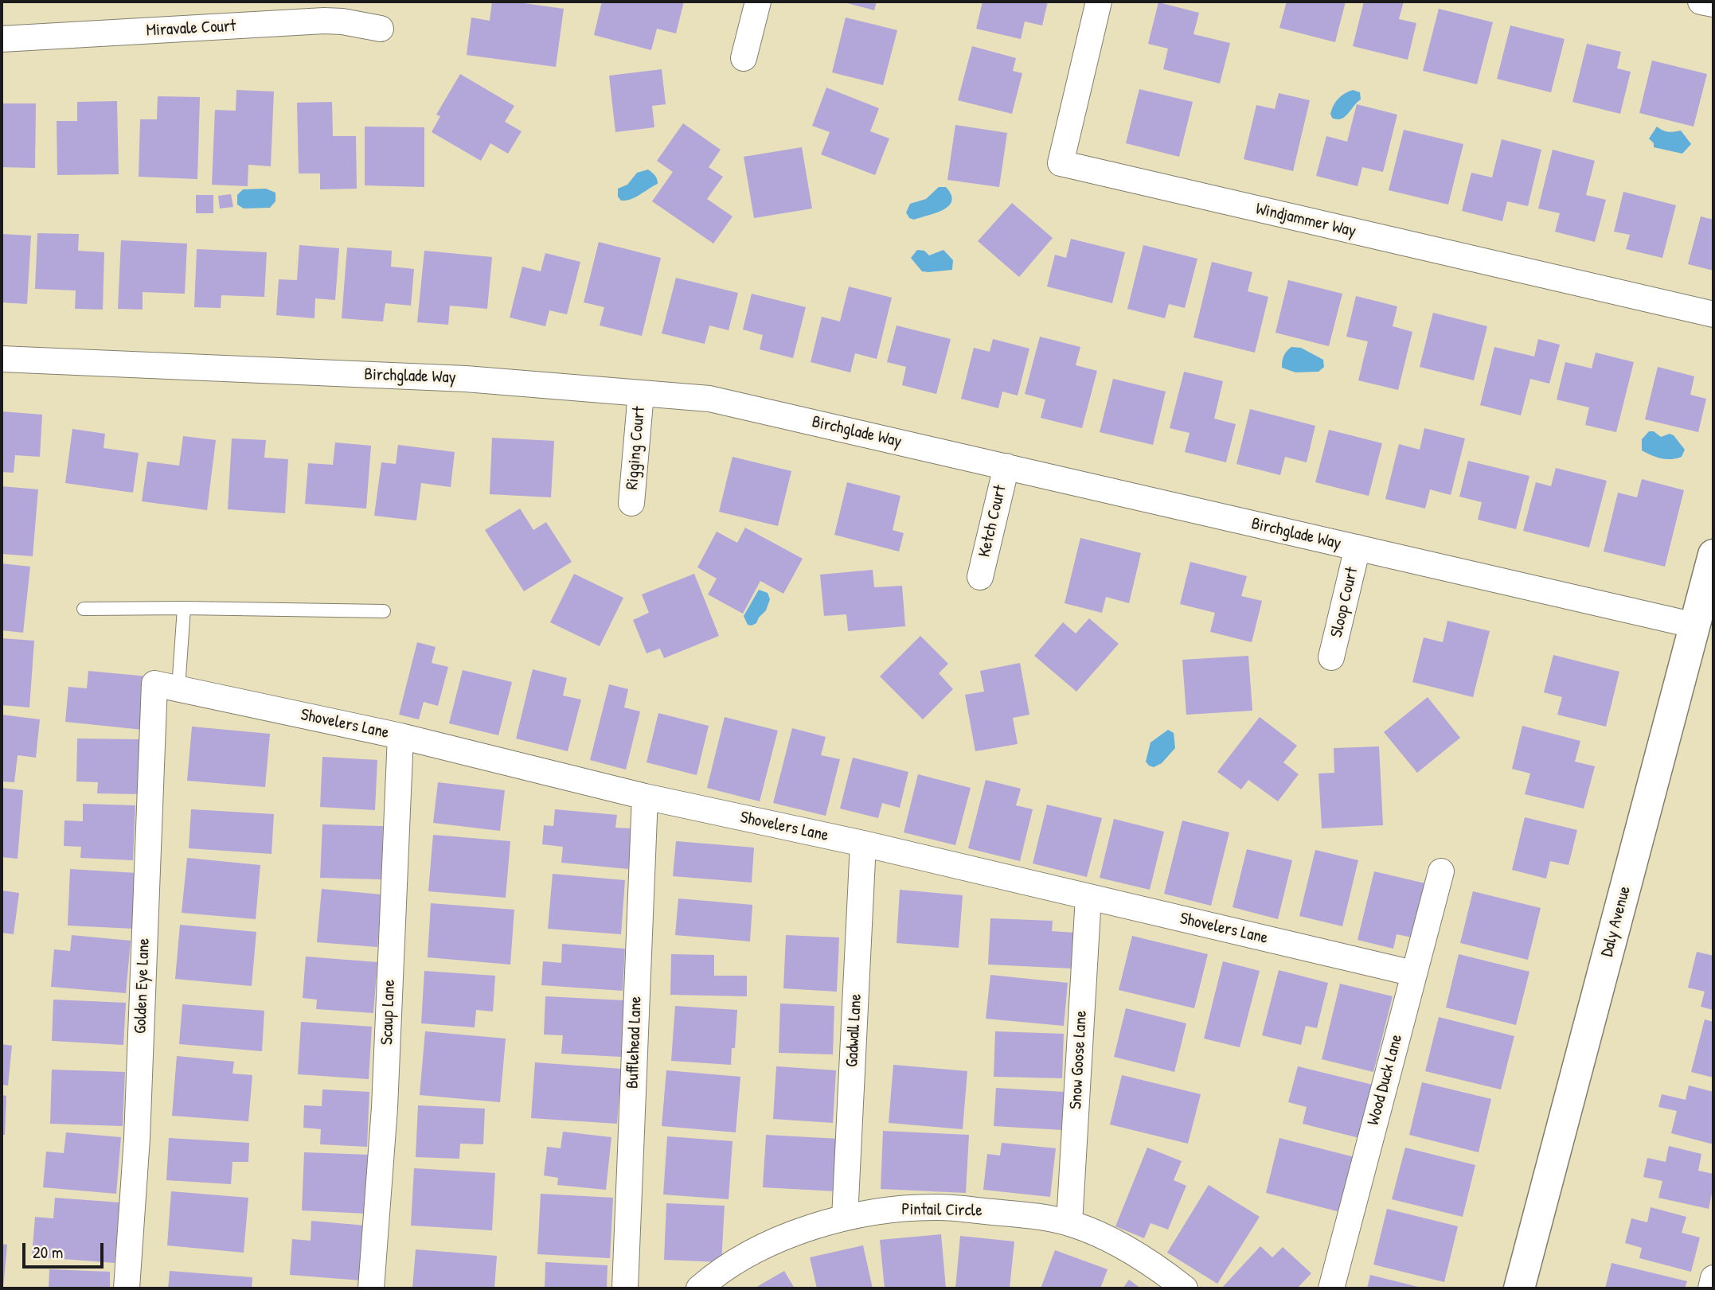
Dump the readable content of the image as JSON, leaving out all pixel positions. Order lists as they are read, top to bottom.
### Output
{
  "streets": {
    "street": [
      "Miravale Court",
      "Windjammer Way",
      "Birchglade Way",
      "Rigging Court",
      "Ketch Court",
      "Sloop Court",
      "Shovelers Lane",
      "Daly Avenue",
      "Golden Eye Lane",
      "Scaup Lane",
      "Gadwall Lane",
      "Bufflehead Lane",
      "Snow Goose Lane",
      "Wood Duck Lane",
      "Pintail Circle"
    ]
  },
  "crossings": [
    ["Birchglade Way", "Rigging Court"],
    ["Birchglade Way", "Ketch Court"],
    ["Birchglade Way", "Sloop Court"],
    ["Birchglade Way", "Daly Avenue"],
    ["Shovelers Lane", "Golden Eye Lane"],
    ["Shovelers Lane", "Scaup Lane"],
    ["Shovelers Lane", "Gadwall Lane"],
    ["Shovelers Lane", "Bufflehead Lane"],
    ["Shovelers Lane", "Snow Goose Lane"],
    ["Shovelers Lane", "Wood Duck Lane"],
    ["Gadwall Lane", "Pintail Circle"],
    ["Snow Goose Lane", "Pintail Circle"]
  ],
  "scale_bar": "20 m"
}
